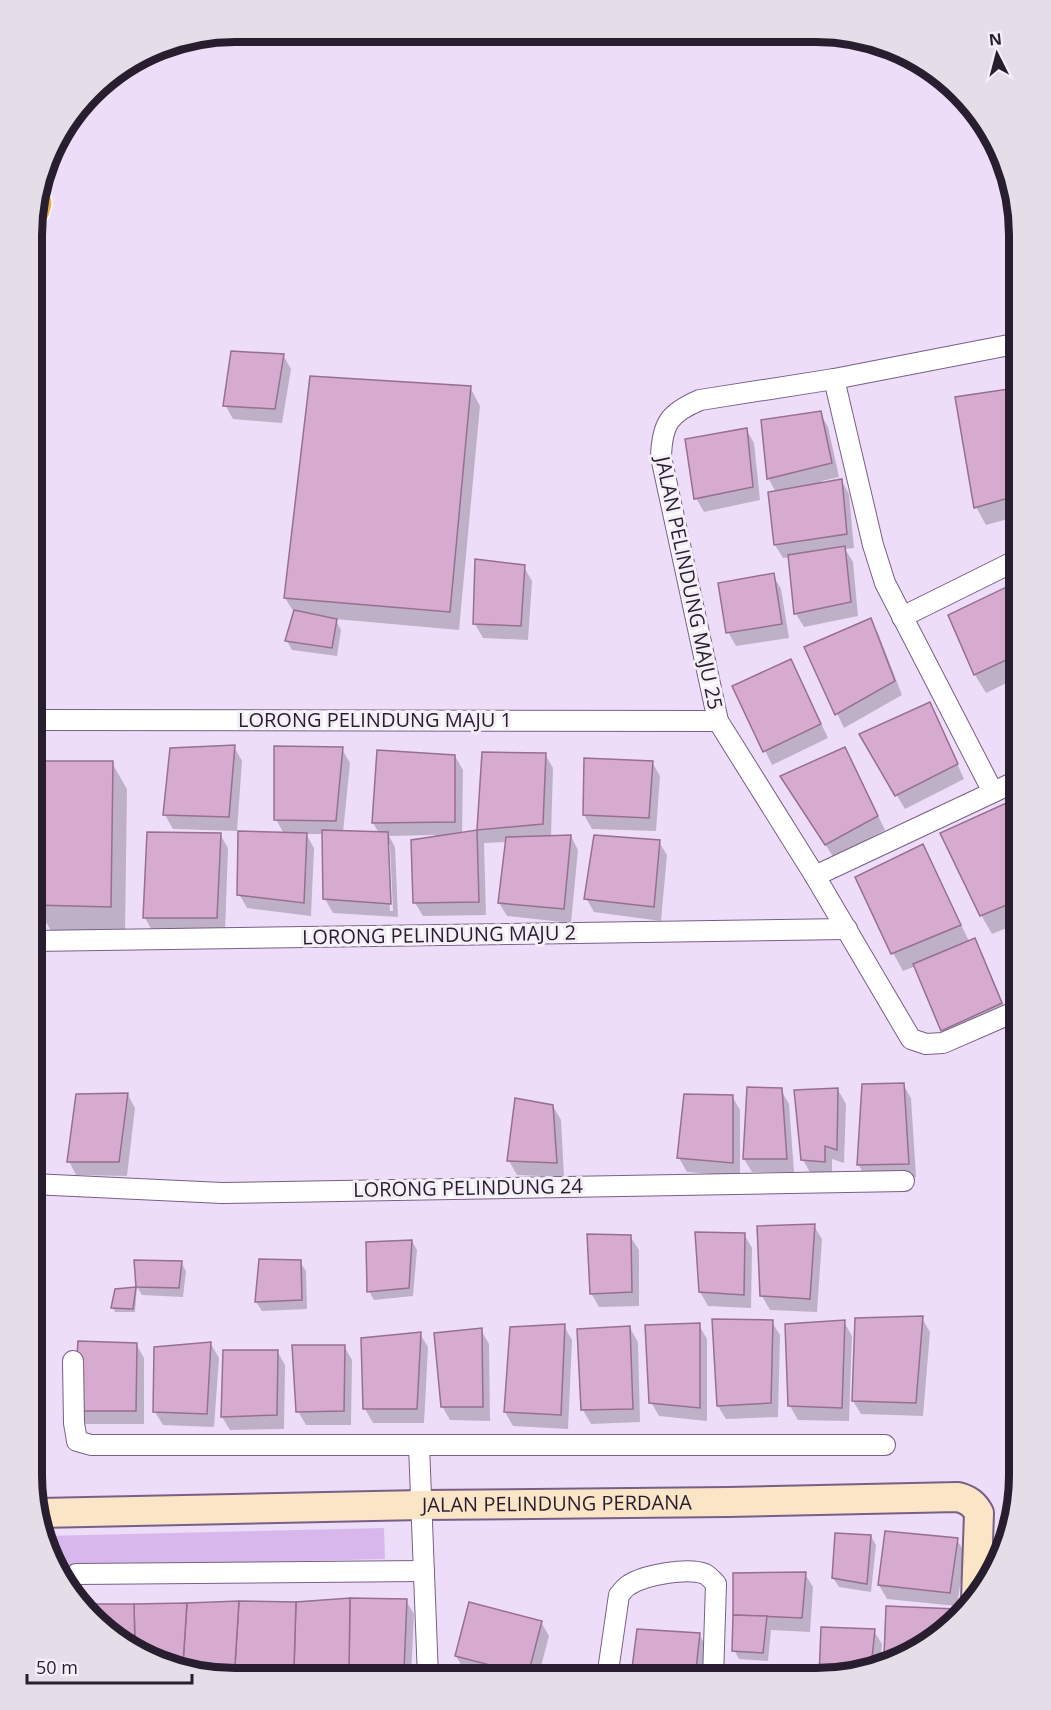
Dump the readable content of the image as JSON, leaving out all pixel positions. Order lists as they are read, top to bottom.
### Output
{
  "streets": {
    "street": [
      "JALAN PELINDUNG MAJU 25",
      "LORONG PELINDUNG MAJU 1",
      "LORONG PELINDUNG MAJU 2",
      "LORONG PELINDUNG 24",
      "JALAN PELINDUNG PERDANA"
    ]
  },
  "crossings": [
    ["JALAN PELINDUNG MAJU 25", "LORONG PELINDUNG MAJU 1"],
    ["JALAN PELINDUNG MAJU 25", "LORONG PELINDUNG MAJU 2"]
  ],
  "scale_bar": "50 m",
  "north": "top"
}
